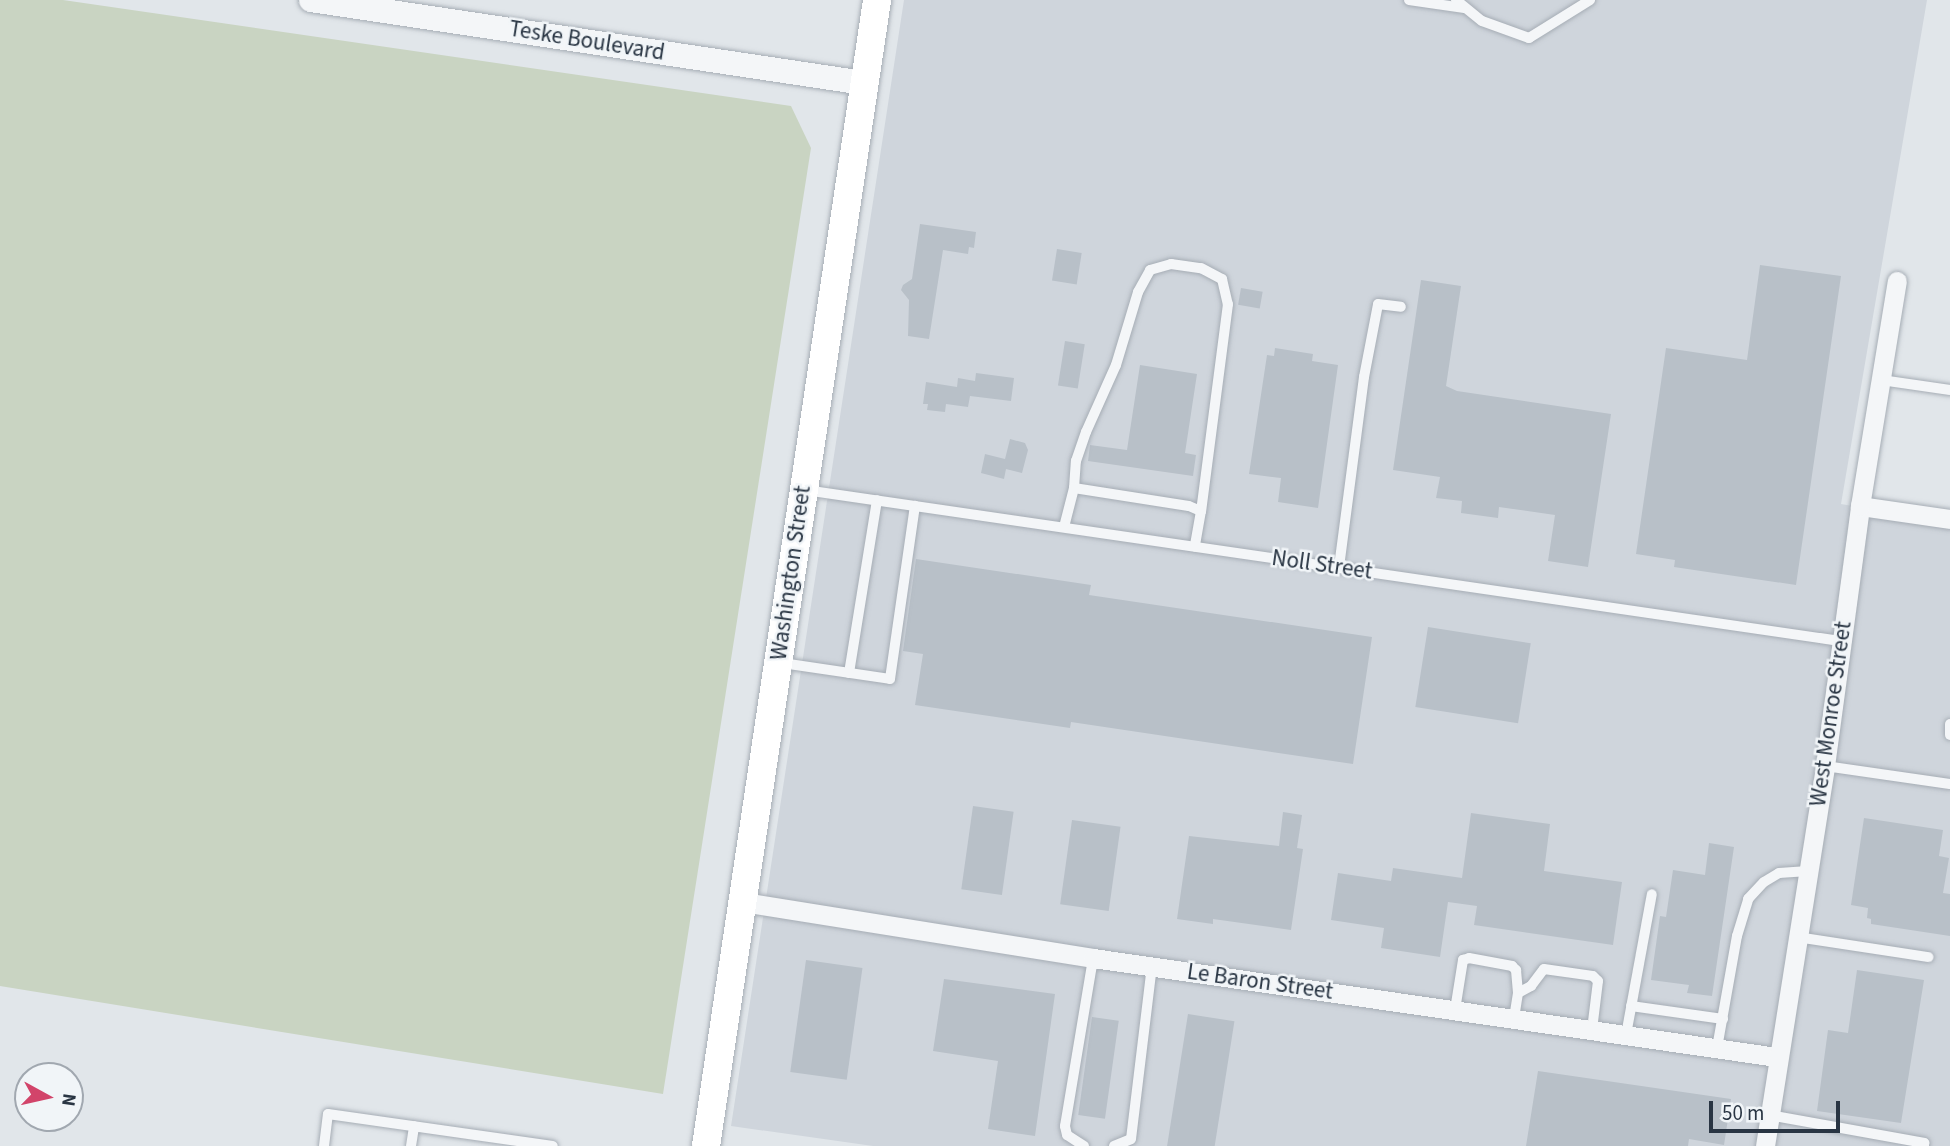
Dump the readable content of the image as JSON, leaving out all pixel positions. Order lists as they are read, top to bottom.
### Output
{
  "streets": {
    "main road": ["Washington Street"],
    "street": ["Teske Boulevard", "West Monroe Street", "Le Baron Street"],
    "lane": ["Noll Street"]
  },
  "crossings": [
    ["Teske Boulevard", "Washington Street"],
    ["Noll Street", "Washington Street"],
    ["Noll Street", "West Monroe Street"],
    ["Washington Street", "Le Baron Street"],
    ["West Monroe Street", "Le Baron Street"]
  ],
  "scale_bar": "50 m",
  "north": "right"
}
